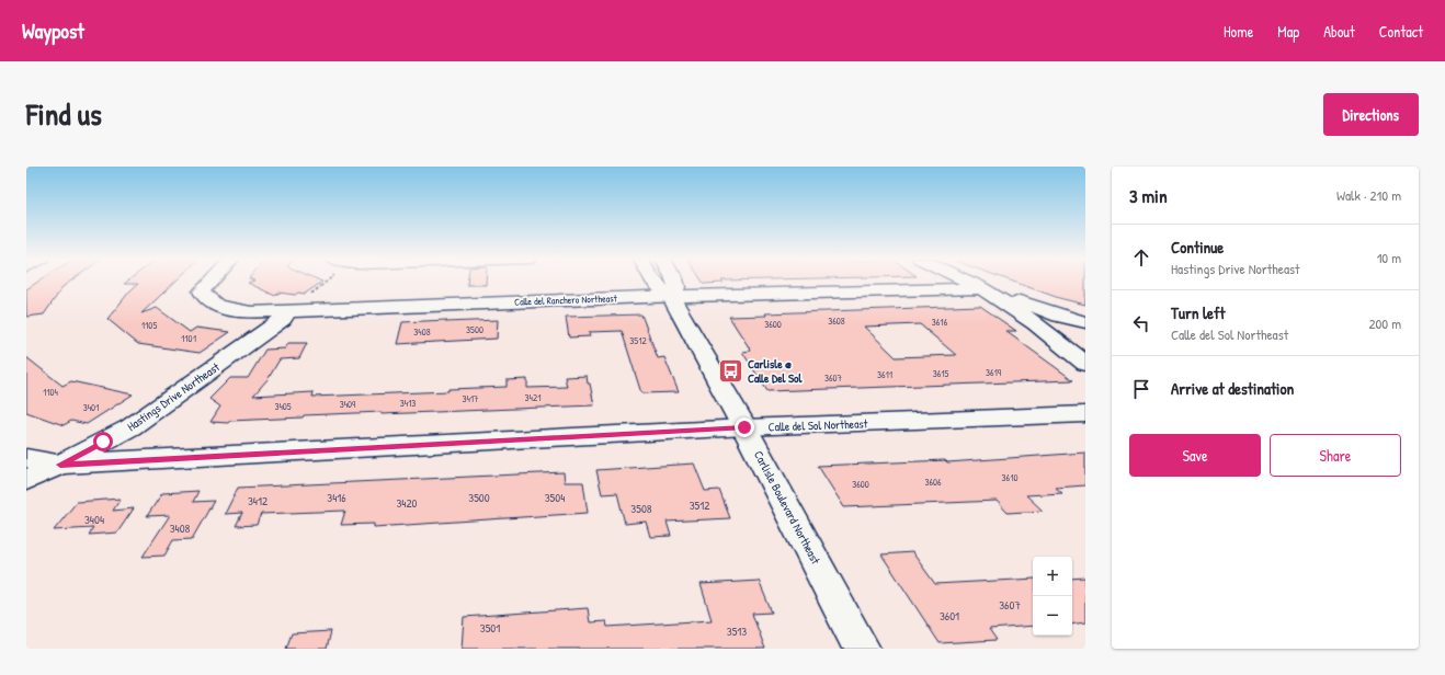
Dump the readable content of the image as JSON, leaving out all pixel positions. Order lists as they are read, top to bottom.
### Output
{
  "streets": {
    "street": [
      "Calle del Ranchero Northeast",
      "Hastings Drive Northeast",
      "Calle del Sol Northeast",
      "Carlisle Boulevard Northeast"
    ]
  },
  "crossings": [
    ["Calle del Ranchero Northeast", "Hastings Drive Northeast"],
    ["Calle del Ranchero Northeast", "Carlisle Boulevard Northeast"],
    ["Hastings Drive Northeast", "Calle del Sol Northeast"],
    ["Calle del Sol Northeast", "Carlisle Boulevard Northeast"]
  ],
  "places": {
    "bus stop": ["Carlisle @ Calle Del Sol"]
  },
  "house_numbers": [
    "3608",
    "3616",
    "3600",
    "1105",
    "3500",
    "3408",
    "1101",
    "3512",
    "3619",
    "3615",
    "3611",
    "3607",
    "1104",
    "3421",
    "3417",
    "3413",
    "3409",
    "3405",
    "3401",
    "3610",
    "3606",
    "3600",
    "3416",
    "3500",
    "3504",
    "3412",
    "3420",
    "3512",
    "3508",
    "3404",
    "3408",
    "3607",
    "3601",
    "3501",
    "3513"
  ],
  "page": {
    "header": "Waypost",
    "nav": [
      "Home",
      "Map",
      "About",
      "Contact"
    ],
    "title": "Find us",
    "buttons": [
      "Directions",
      ["Save", "Share"]
    ],
    "heading": ["3 min", "Walk · 210 m"],
    "list": [
      ["Continue", "Hastings Drive Northeast", "10 m"],
      ["Turn left", "Calle del Sol Northeast", "200 m"],
      "Arrive at destination"
    ],
    "map_buttons": ["+", "−"]
  }
}
